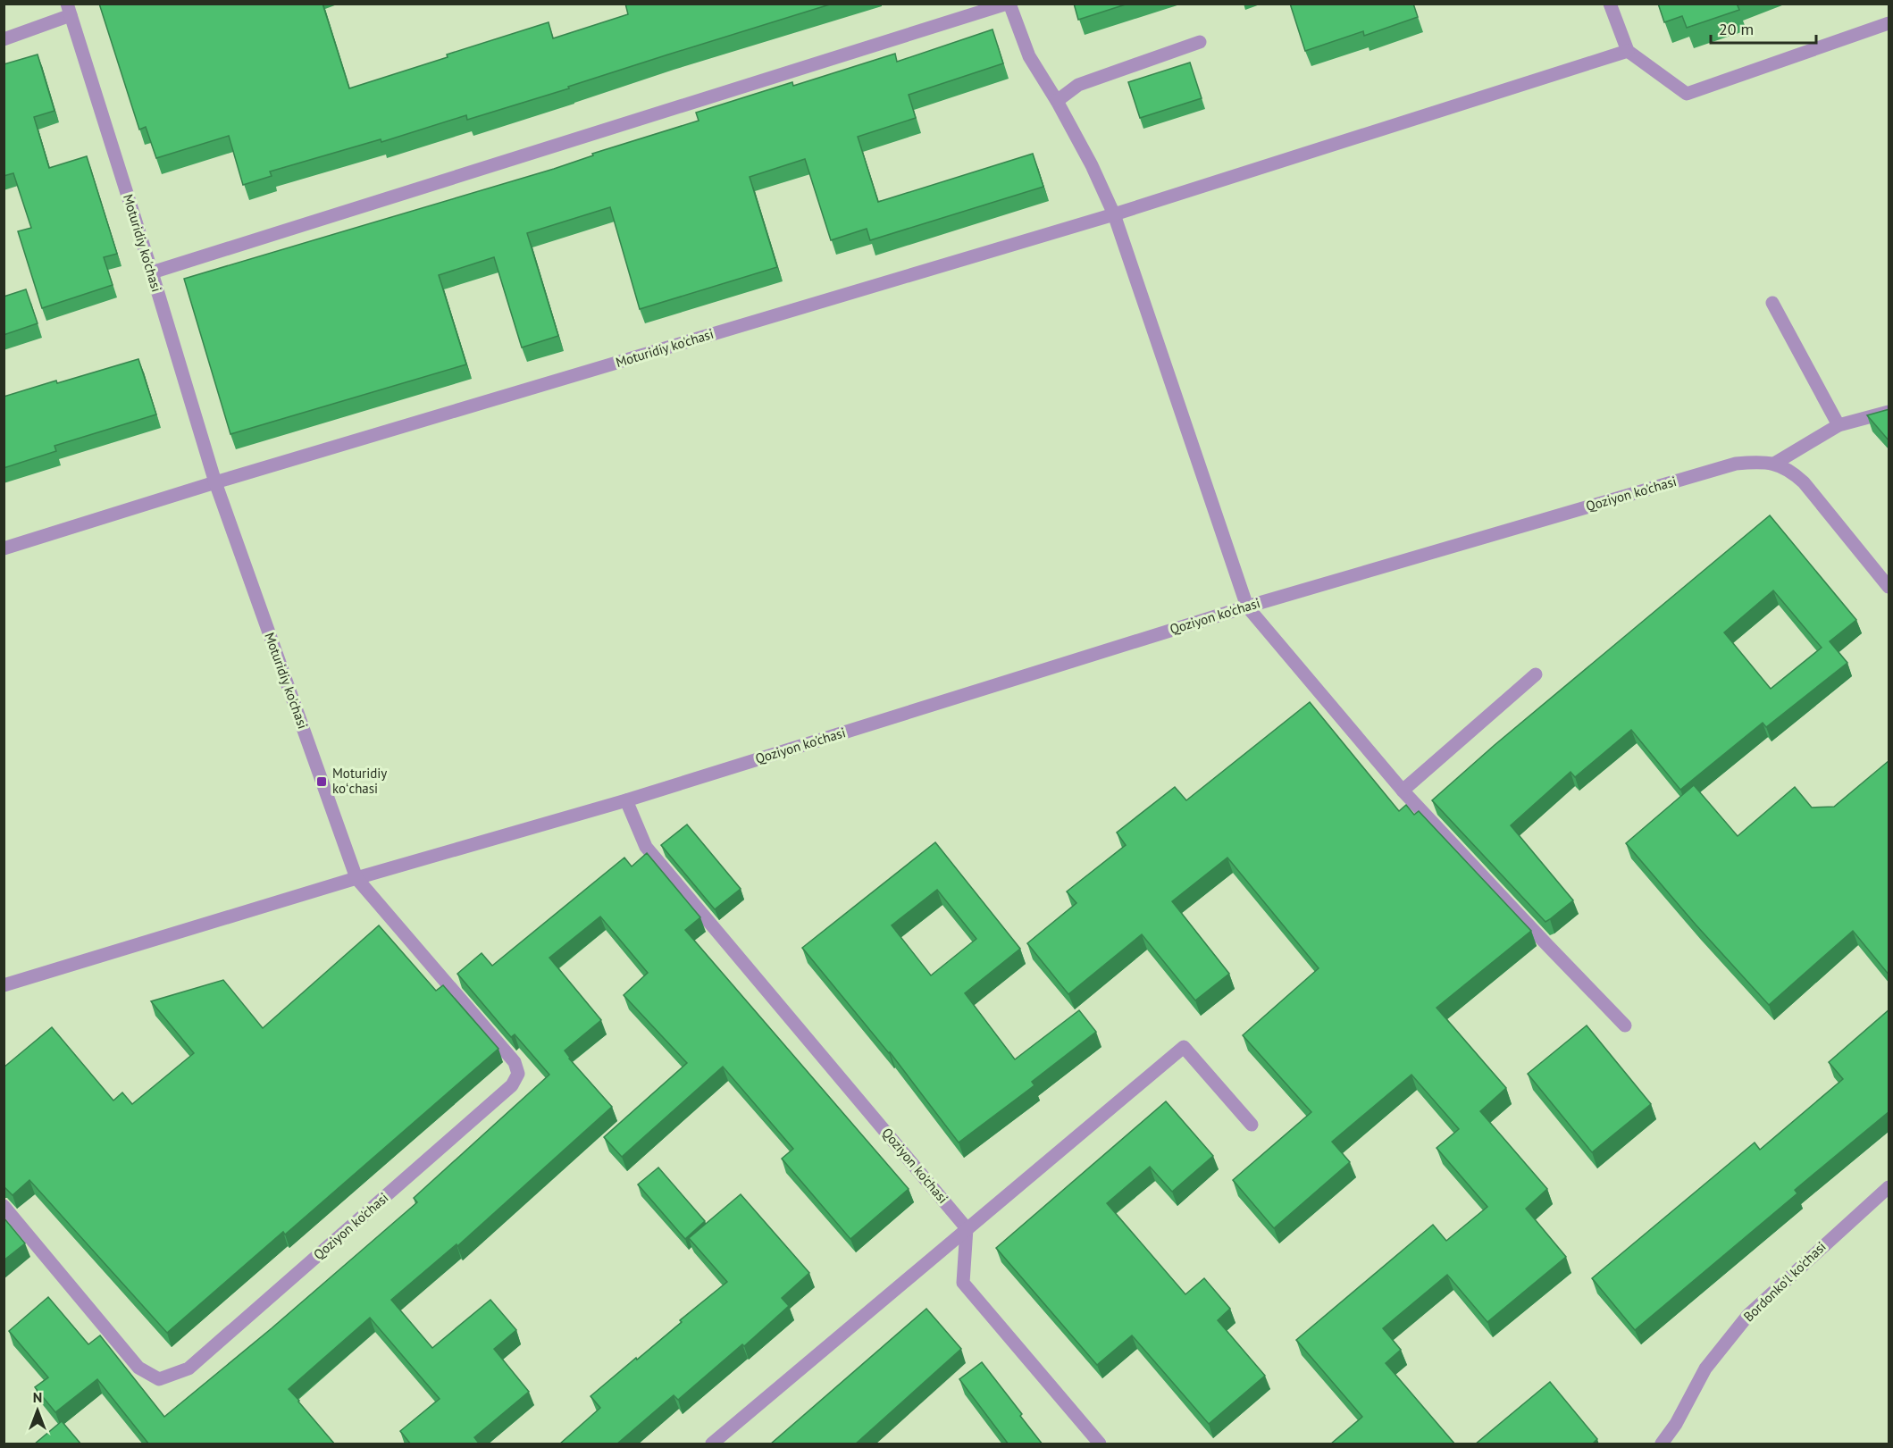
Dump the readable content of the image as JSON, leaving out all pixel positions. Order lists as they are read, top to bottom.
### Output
{
  "streets": {
    "street": ["Moturidiy ko'chasi", "Qoziyon ko'chasi", "Bordonko'l ko'chasi"]
  },
  "crossings": [
    ["Moturidiy ko'chasi", "Qoziyon ko'chasi"]
  ],
  "places": {
    "transit": ["Moturidiy koʻchasi"]
  },
  "scale_bar": "20 m",
  "north": "top"
}
